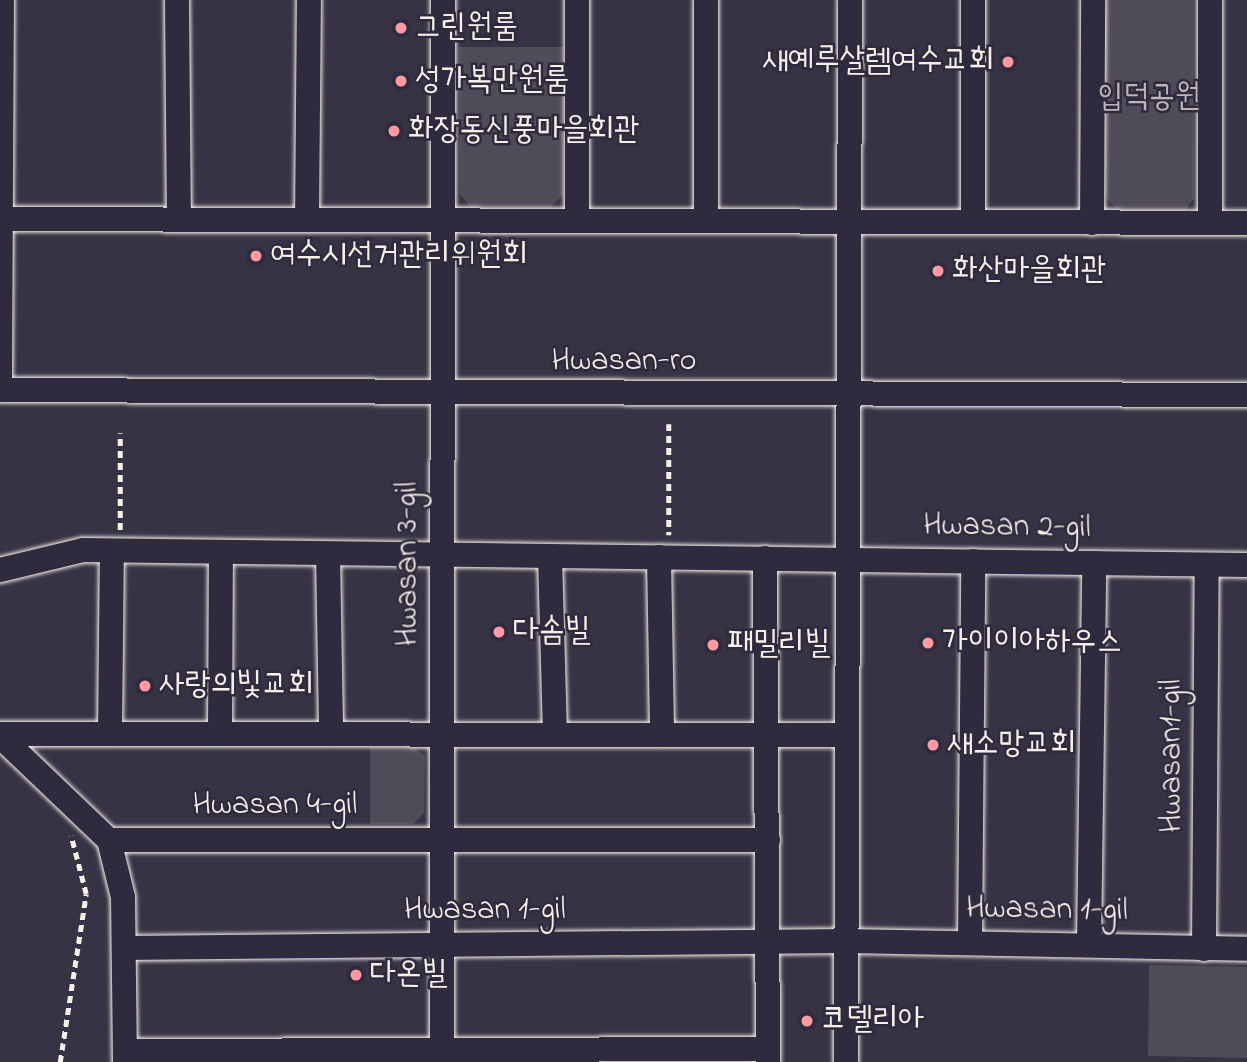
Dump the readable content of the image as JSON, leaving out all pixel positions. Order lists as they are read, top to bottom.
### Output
{
  "streets": {
    "street": [
      "Hwasan-ro",
      "Hwasan 2-gil",
      "Hwasan 3-gil",
      "Hwasan1-gil",
      "Hwasan 4-gil",
      "Hwasan 1-gil"
    ]
  },
  "crossings": [
    ["Hwasan-ro", "Hwasan 3-gil"],
    ["Hwasan 2-gil", "Hwasan 3-gil"],
    ["Hwasan 2-gil", "Hwasan1-gil"],
    ["Hwasan 3-gil", "Hwasan 4-gil"],
    ["Hwasan 3-gil", "Hwasan 1-gil"],
    ["Hwasan1-gil", "Hwasan 1-gil"]
  ],
  "parks": ["입덕공원"],
  "places": [
    "그린원룸",
    "새예루살렘여수교회",
    "성가복만원룸",
    "화장동신풍마을회관",
    "여수시선거관리위원회",
    "화산마을회관",
    "다솜빌",
    "가이이아하우스",
    "패밀리빌",
    "사랑의빛교회",
    "새소망교회",
    "다온빌",
    "코델리아"
  ]
}
